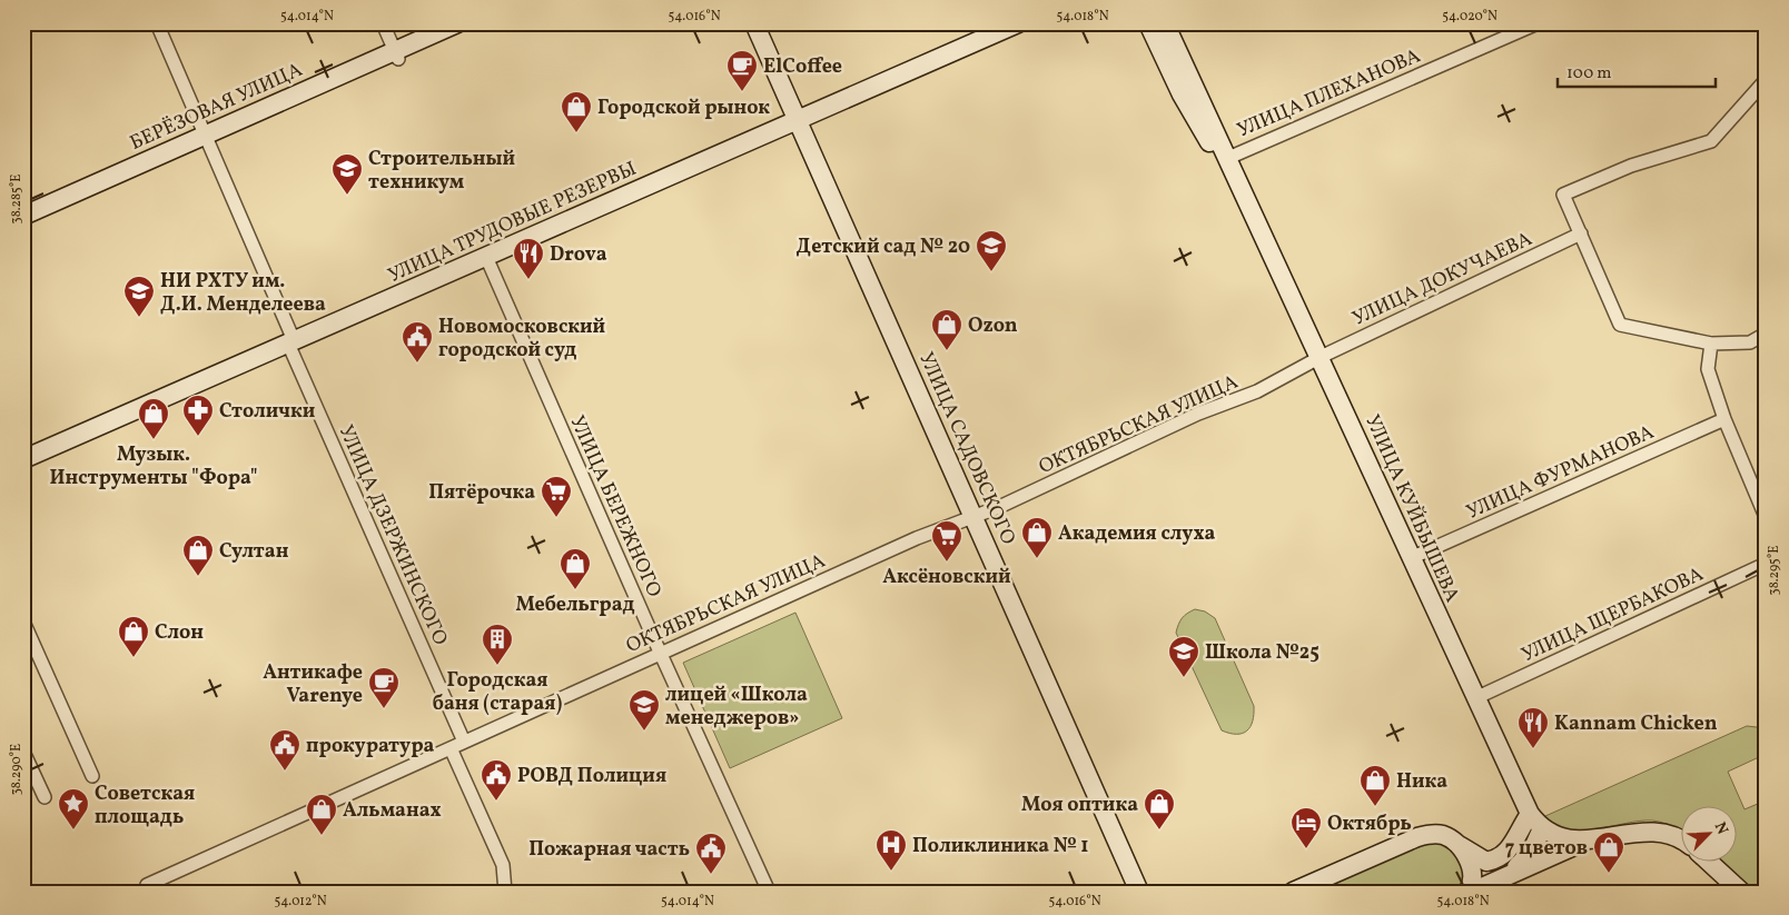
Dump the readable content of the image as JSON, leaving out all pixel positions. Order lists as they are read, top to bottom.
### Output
{
  "streets": {
    "street": [
      "УЛИЦА ПЛЕХАНОВА",
      "БЕРЁЗОВАЯ УЛИЦА",
      "УЛИЦА ТРУДОВЫЕ РЕЗЕРВЫ",
      "УЛИЦА ДОКУЧАЕВА",
      "ОКТЯБРЬСКАЯ УЛИЦА",
      "УЛИЦА САДОВСКОГО",
      "УЛИЦА ФУРМАНОВА",
      "УЛИЦА БЕРЕЖНОГО",
      "УЛИЦА КУЙБЫШЕВА",
      "УЛИЦА ДЗЕРЖИНСКОГО",
      "УЛИЦА ЩЕРБАКОВА"
    ]
  },
  "crossings": [
    ["УЛИЦА ПЛЕХАНОВА", "УЛИЦА КУЙБЫШЕВА"],
    ["БЕРЁЗОВАЯ УЛИЦА", "УЛИЦА ДЗЕРЖИНСКОГО"],
    ["УЛИЦА ТРУДОВЫЕ РЕЗЕРВЫ", "УЛИЦА САДОВСКОГО"],
    ["УЛИЦА ТРУДОВЫЕ РЕЗЕРВЫ", "УЛИЦА БЕРЕЖНОГО"],
    ["УЛИЦА ТРУДОВЫЕ РЕЗЕРВЫ", "УЛИЦА ДЗЕРЖИНСКОГО"],
    ["УЛИЦА ДОКУЧАЕВА", "ОКТЯБРЬСКАЯ УЛИЦА"],
    ["УЛИЦА ДОКУЧАЕВА", "УЛИЦА КУЙБЫШЕВА"],
    ["ОКТЯБРЬСКАЯ УЛИЦА", "УЛИЦА САДОВСКОГО"],
    ["ОКТЯБРЬСКАЯ УЛИЦА", "УЛИЦА БЕРЕЖНОГО"],
    ["ОКТЯБРЬСКАЯ УЛИЦА", "УЛИЦА КУЙБЫШЕВА"],
    ["ОКТЯБРЬСКАЯ УЛИЦА", "УЛИЦА ДЗЕРЖИНСКОГО"],
    ["УЛИЦА ФУРМАНОВА", "УЛИЦА КУЙБЫШЕВА"],
    ["УЛИЦА КУЙБЫШЕВА", "УЛИЦА ЩЕРБАКОВА"]
  ],
  "places": {
    "cafe": ["ElCoffee", "Антикафе Varenye"],
    "shop": [
      "Городской рынок",
      "Ozon",
      "Музык. Инструменты \"Фора\"",
      "Академия слуха",
      "Султан",
      "Мебельград",
      "Слон",
      "Ника",
      "Моя оптика",
      "Альманах",
      "7 цветов"
    ],
    "school or university": [
      "Строительный техникум",
      "Детский сад № 20",
      "НИ РХТУ им. Д.И. Менделеева",
      "Школа №25",
      "лицей «Школа менеджеров»"
    ],
    "restaurant": ["Drova", "Kannam Chicken"],
    "public building": [
      "Новомосковский городской суд",
      "прокуратура",
      "РОВД Полиция",
      "Пожарная часть"
    ],
    "pharmacy": ["Столички"],
    "supermarket": ["Пятёрочка", "Аксёновский"],
    "building": ["Городская баня (старая)"],
    "place": ["Советская площадь"],
    "hotel": ["Октябрь"],
    "hospital": ["Поликлиника № 1"]
  },
  "scale_bar": "100 m",
  "north": "top right",
  "coordinates": [
    "54.014°N",
    "54.016°N",
    "54.018°N",
    "54.020°N",
    "38.285°E",
    "38.295°E",
    "38.290°E",
    "54.012°N"
  ]
}
